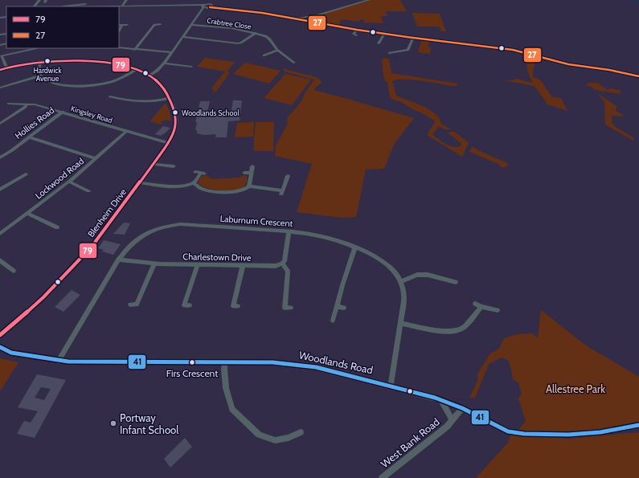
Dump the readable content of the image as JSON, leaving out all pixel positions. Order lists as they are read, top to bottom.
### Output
{
  "streets": {
    "street": [
      "Crabtree Close",
      "Kingsley Road",
      "Hollies Road",
      "Lockwood Road",
      "Blenheim Drive",
      "Laburnum Crescent",
      "Charlestown Drive",
      "Woodlands Road",
      "West Bank Road"
    ]
  },
  "crossings": [
    ["Kingsley Road", "Hollies Road"],
    ["Kingsley Road", "Lockwood Road"],
    ["Kingsley Road", "Blenheim Drive"],
    ["Laburnum Crescent", "Charlestown Drive"],
    ["Laburnum Crescent", "Woodlands Road"],
    ["Woodlands Road", "West Bank Road"]
  ],
  "parks": ["Allestree Park"],
  "places": [
    "Hardwick Avenue",
    "Woodlands School",
    "Firs Crescent",
    "Portway Infant School"
  ],
  "lines": ["transit line 27", "transit line 79", "transit line 41"],
  "legend": ["79", "27"]
}
